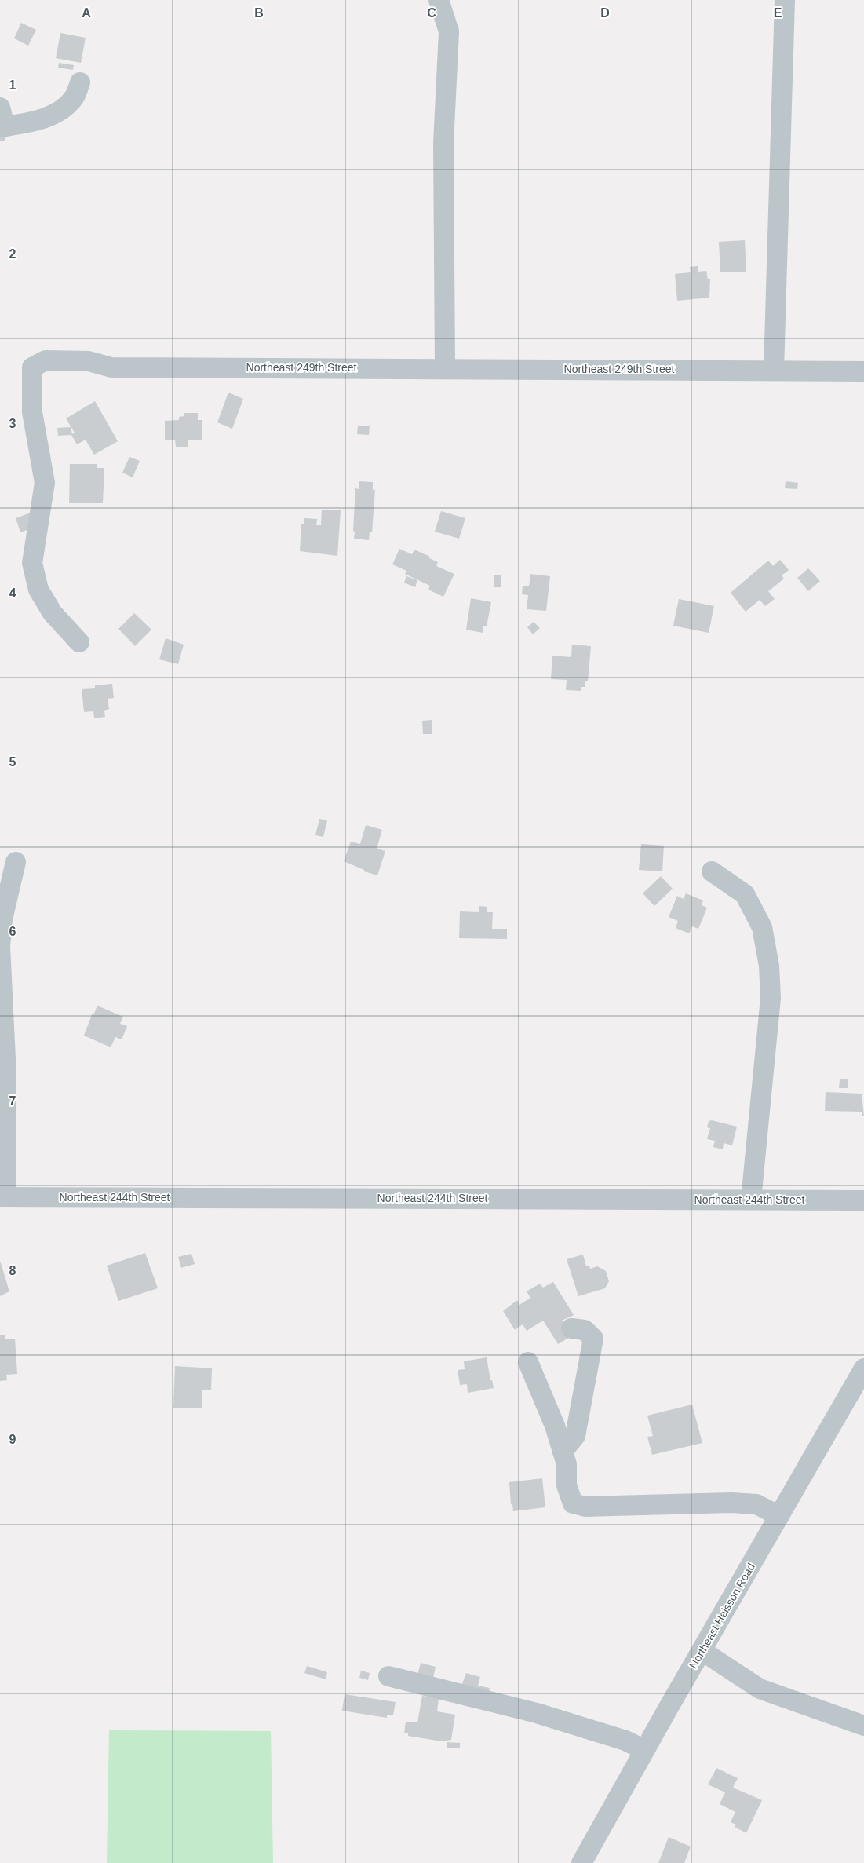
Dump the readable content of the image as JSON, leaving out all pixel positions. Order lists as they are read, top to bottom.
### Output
{
  "streets": {
    "street": ["Northeast 249th Street", "Northeast 244th Street", "Northeast Heisson Road"]
  },
  "grid": {
    "columns": [
      "A",
      "B",
      "C",
      "D",
      "E"
    ],
    "rows": [
      "1",
      "2",
      "3",
      "4",
      "5",
      "6",
      "7",
      "8",
      "9"
    ]
  }
}
